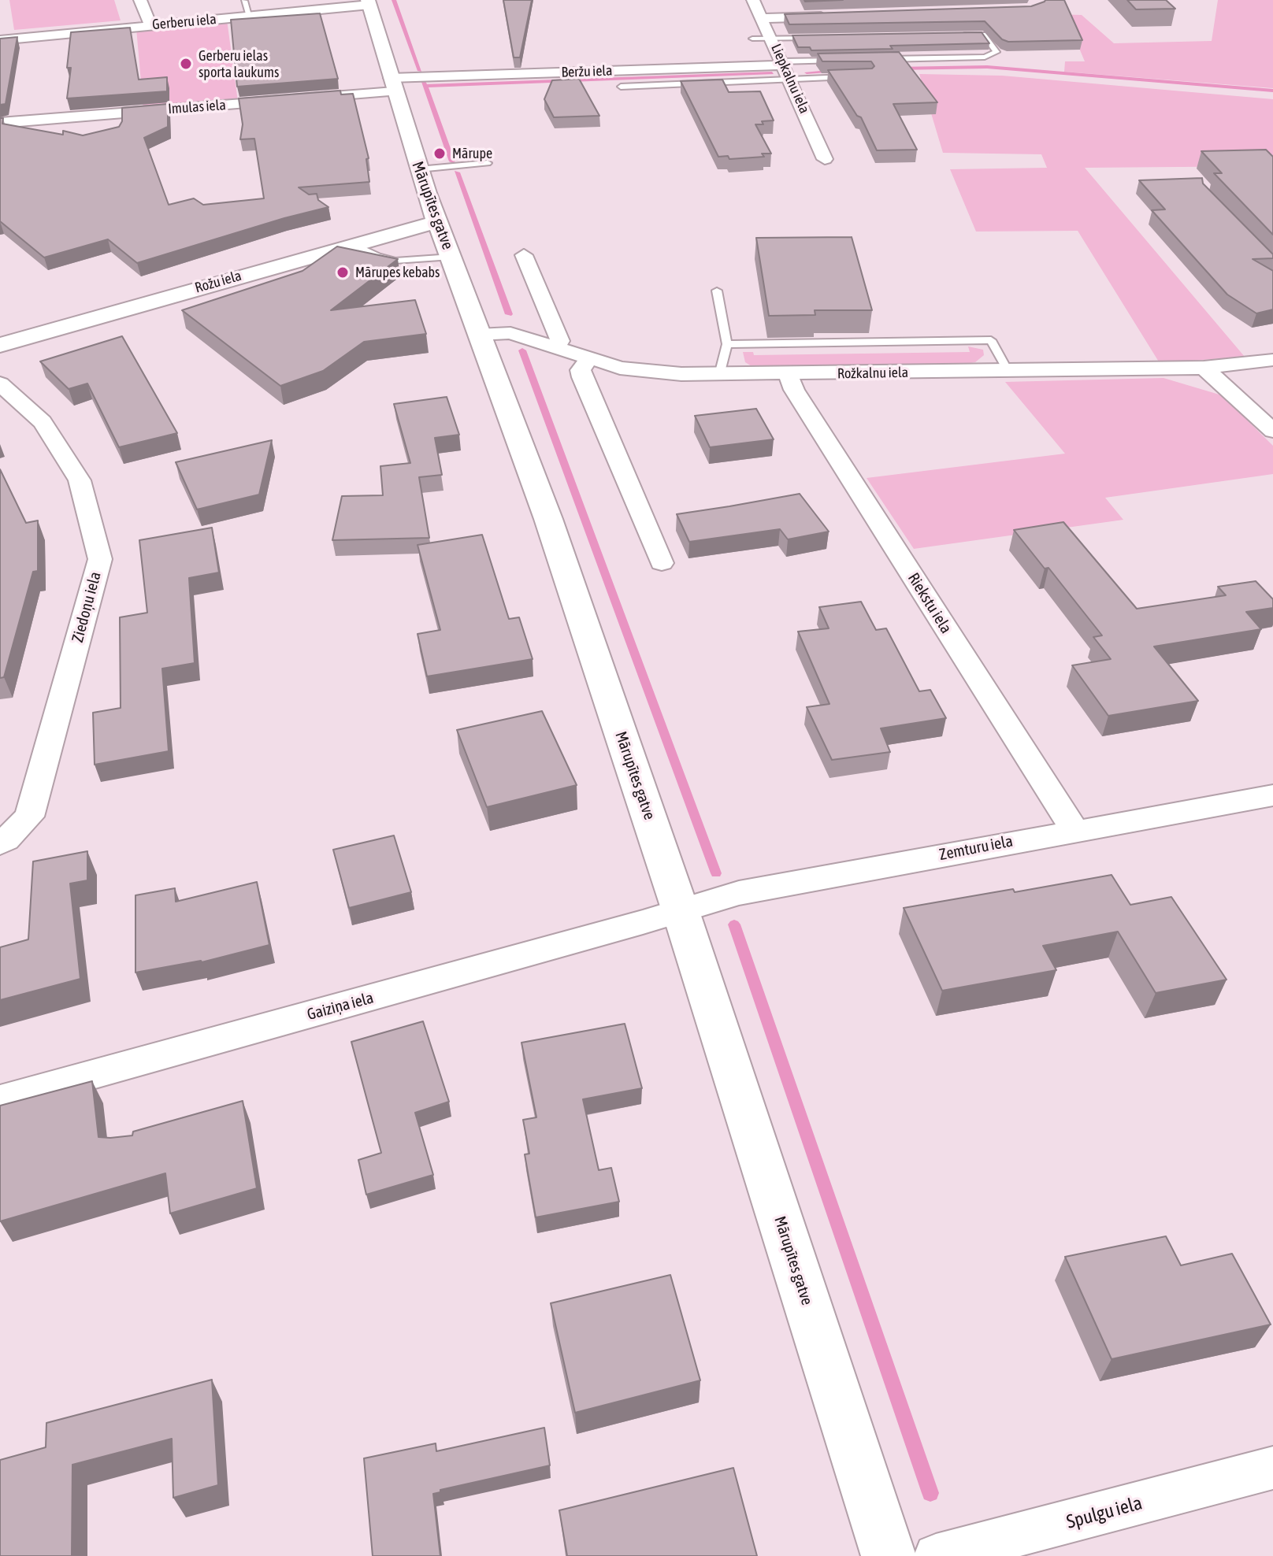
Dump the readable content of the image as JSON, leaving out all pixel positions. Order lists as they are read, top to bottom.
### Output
{
  "streets": {
    "street": [
      "Gerberu iela",
      "Beržu iela",
      "Liepkalnu iela",
      "Imulas iela",
      "Mārupītes gatve",
      "Rožu iela",
      "Rožkalnu iela",
      "Riekstu iela",
      "Ziedoņu iela",
      "Zemturu iela",
      "Gaiziņa iela",
      "Spulgu iela"
    ]
  },
  "crossings": [
    ["Gerberu iela", "Mārupītes gatve"],
    ["Beržu iela", "Liepkalnu iela"],
    ["Beržu iela", "Imulas iela"],
    ["Beržu iela", "Mārupītes gatve"],
    ["Imulas iela", "Mārupītes gatve"],
    ["Mārupītes gatve", "Rožu iela"],
    ["Mārupītes gatve", "Rožkalnu iela"],
    ["Mārupītes gatve", "Zemturu iela"],
    ["Mārupītes gatve", "Gaiziņa iela"],
    ["Rožkalnu iela", "Riekstu iela"],
    ["Riekstu iela", "Zemturu iela"],
    ["Zemturu iela", "Gaiziņa iela"]
  ],
  "places": ["Gerberu ielas sporta laukums", "Mārupe", "Mārupes kebabs"]
}
